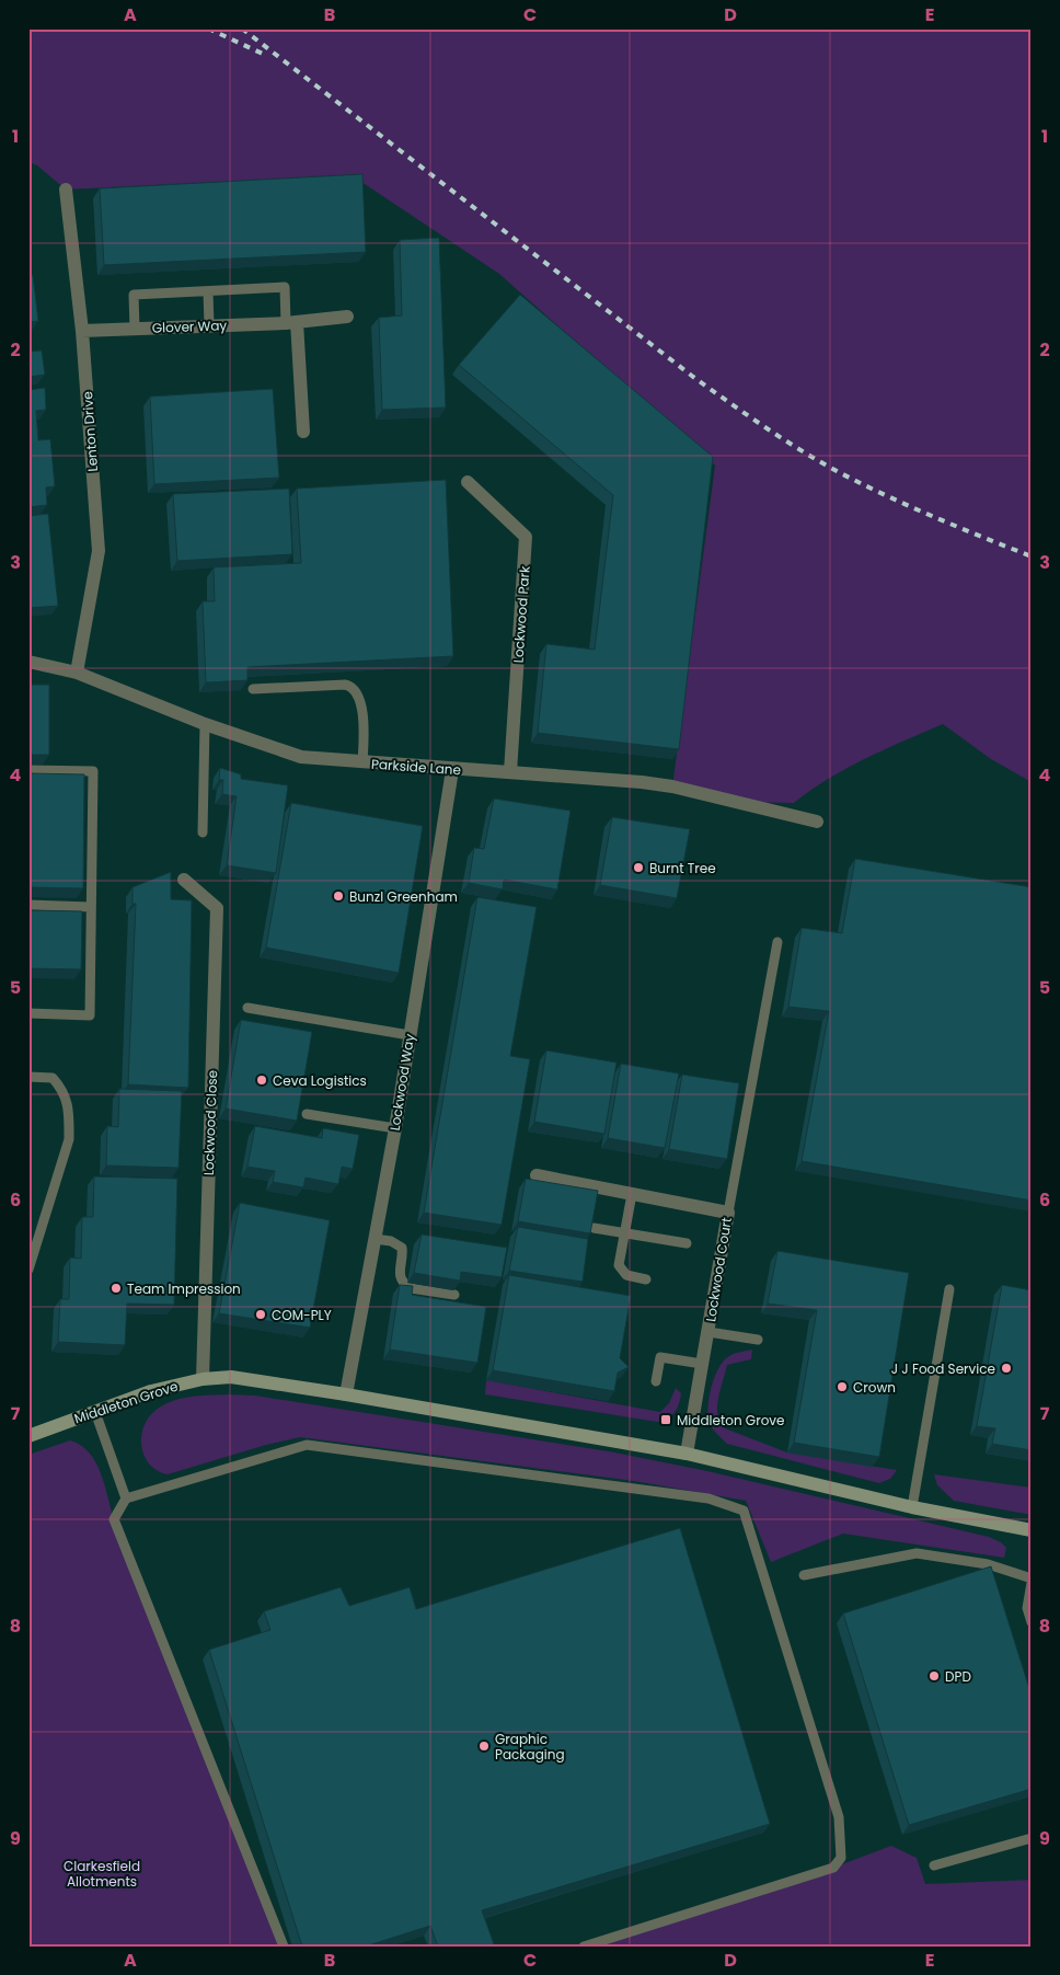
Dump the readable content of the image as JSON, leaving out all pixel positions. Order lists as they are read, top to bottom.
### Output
{
  "streets": {
    "street": [
      "Glover Way",
      "Lenton Drive",
      "Lockwood Park",
      "Parkside Lane",
      "Lockwood Way",
      "Lockwood Close",
      "Lockwood Court",
      "Middleton Grove"
    ]
  },
  "crossings": [
    ["Glover Way", "Lenton Drive"],
    ["Lenton Drive", "Parkside Lane"],
    ["Lockwood Park", "Parkside Lane"],
    ["Parkside Lane", "Lockwood Way"],
    ["Lockwood Way", "Middleton Grove"],
    ["Lockwood Close", "Middleton Grove"],
    ["Lockwood Court", "Middleton Grove"]
  ],
  "parks": ["Clarkesfield Allotments"],
  "places": {
    "other": [
      "Burnt Tree",
      "Bunzl Greenham",
      "Ceva Logistics",
      "Team Impression",
      "COM-PLY",
      "J J Food Service",
      "Crown",
      "DPD",
      "Graphic Packaging"
    ],
    "transit": ["Middleton Grove"]
  },
  "grid": {
    "columns": [
      "A",
      "B",
      "C",
      "D",
      "E"
    ],
    "rows": [
      "1",
      "2",
      "3",
      "4",
      "5",
      "6",
      "7",
      "8",
      "9"
    ]
  }
}
